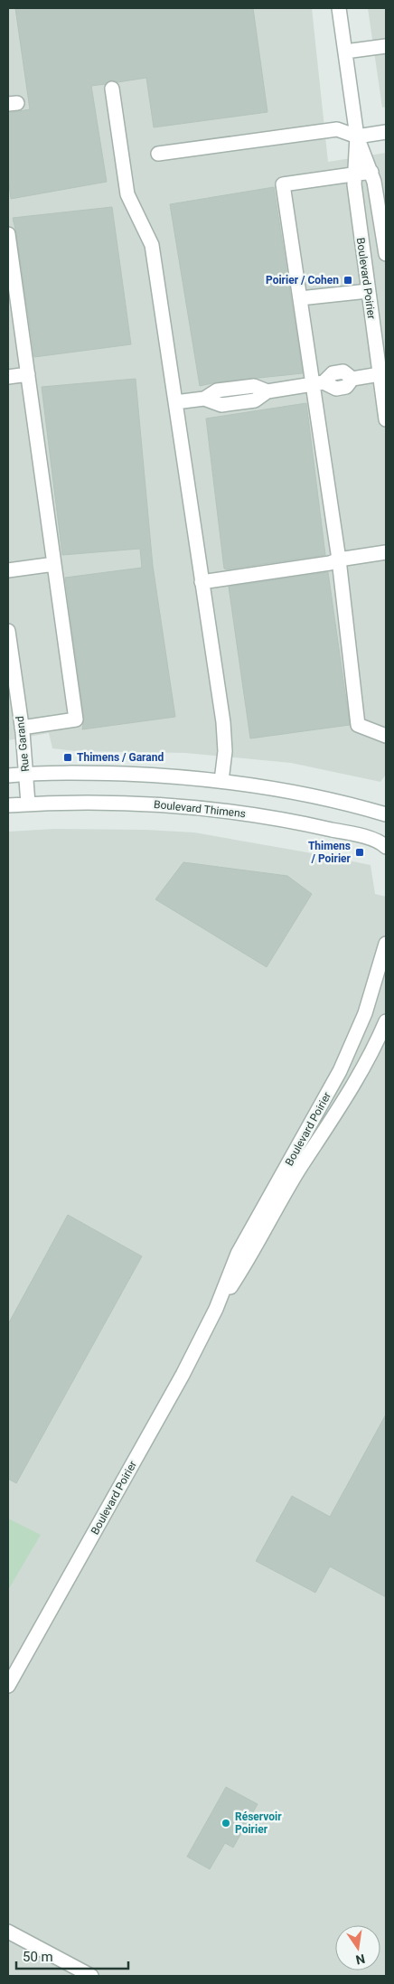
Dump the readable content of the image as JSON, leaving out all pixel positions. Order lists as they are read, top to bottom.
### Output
{
  "streets": {
    "street": ["Boulevard Poirier", "Rue Garand", "Boulevard Thimens"]
  },
  "crossings": [
    ["Rue Garand", "Boulevard Thimens"]
  ],
  "places": {
    "transit": ["Poirier / Cohen", "Thimens / Garand", "Thimens / Poirier"],
    "other": ["Réservoir Poirier"]
  },
  "scale_bar": "50 m",
  "north": "bottom"
}
